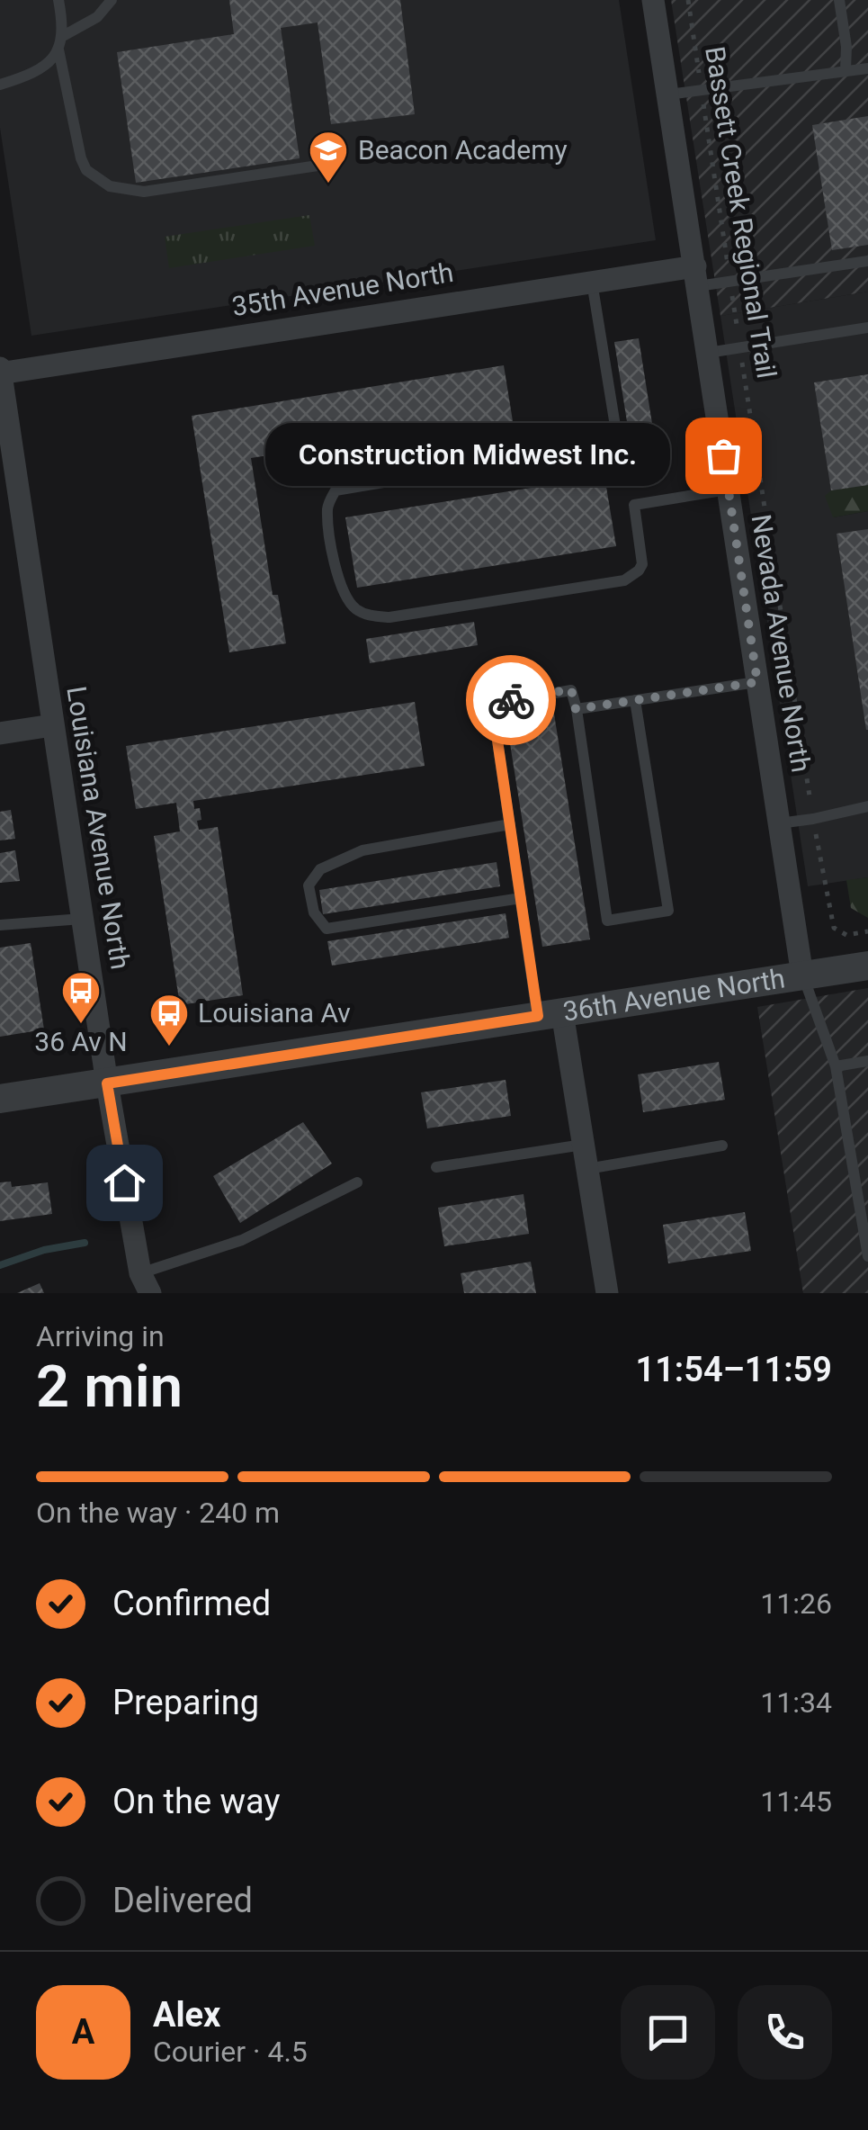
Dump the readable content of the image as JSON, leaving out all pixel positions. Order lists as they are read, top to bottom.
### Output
{
  "streets": {
    "street": [
      "35th Avenue North",
      "Nevada Avenue North",
      "Louisiana Avenue North",
      "36th Avenue North"
    ],
    "path": ["Bassett Creek Regional Trail"]
  },
  "crossings": [
    ["35th Avenue North", "Nevada Avenue North"],
    ["35th Avenue North", "Louisiana Avenue North"],
    ["Nevada Avenue North", "36th Avenue North"],
    ["Louisiana Avenue North", "36th Avenue North"]
  ],
  "places": {
    "school or university": ["Beacon Academy"],
    "other": ["Construction Midwest Inc."],
    "bus stop": ["36 Av N", "Louisiana Av"]
  },
  "page": {
    "bubble": "Construction Midwest Inc.",
    "heading": ["2 min", "Arriving in", "11:54–11:59"],
    "panel": ["Alex", "Courier · 4.5"],
    "bar": "On the way · 240 m",
    "list": [
      ["Confirmed", "11:26"],
      ["Preparing", "11:34"],
      ["On the way", "11:45"],
      "Delivered"
    ],
    "round": "A"
  }
}
